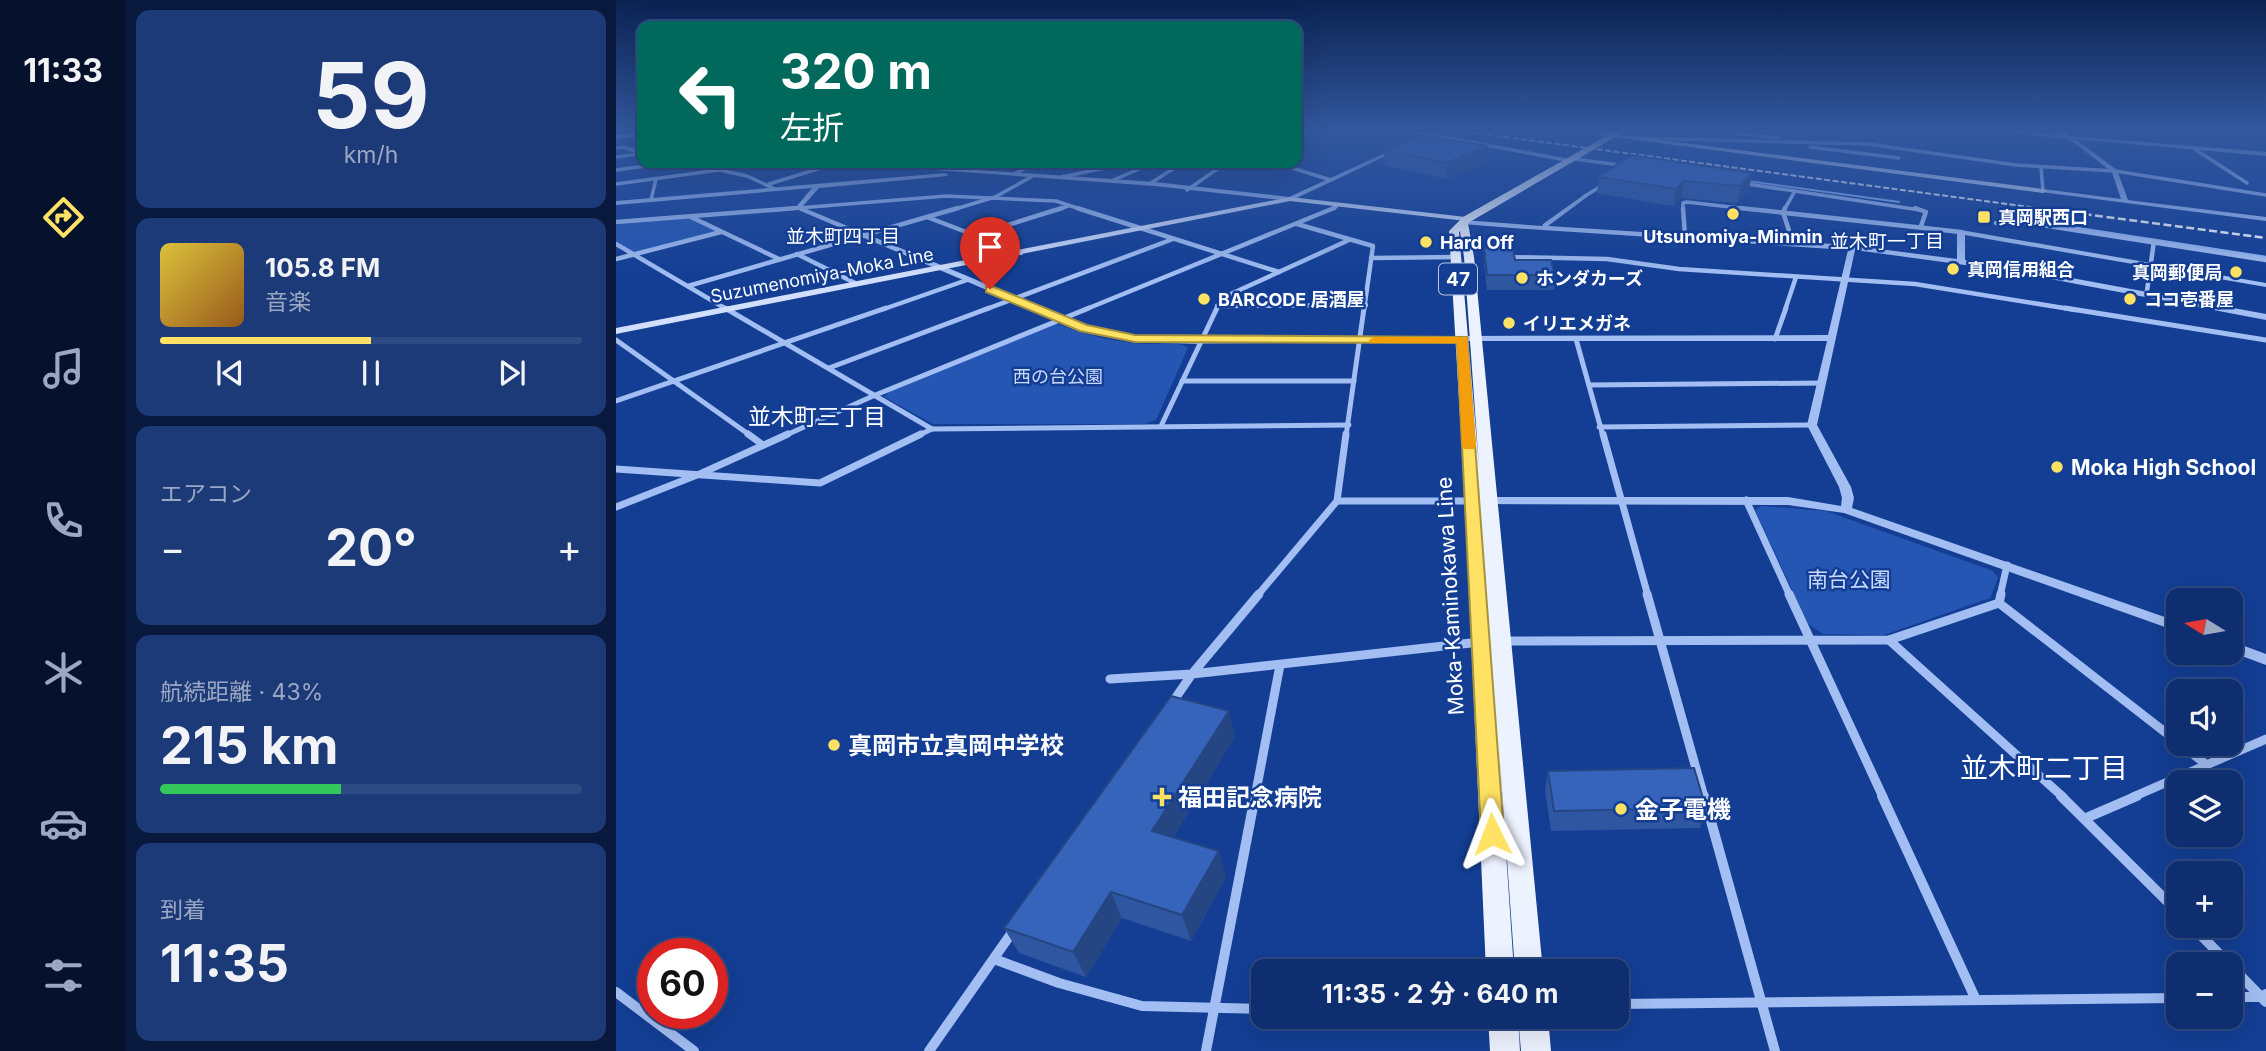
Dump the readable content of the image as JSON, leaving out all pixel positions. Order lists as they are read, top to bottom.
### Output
{
  "streets": {
    "main road": ["Suzumenomiya-Moka Line", "47", "Moka-Kaminokawa Line"]
  },
  "districts": [
    "並木町四丁目",
    "並木町一丁目",
    "並木町三丁目",
    "並木町二丁目"
  ],
  "parks": ["西の台公園", "南台公園"],
  "places": {
    "other": [
      "Utsunomiya-Minmin",
      "Hard Off",
      "真岡信用組合",
      "真岡郵便局",
      "ホンダカーズ",
      "BARCODE 居酒屋",
      "ココ壱番屋",
      "イリエメガネ",
      "Moka High School",
      "真岡市立真岡中学校",
      "金子電機"
    ],
    "transit": ["真岡駅西口"],
    "health": ["福田記念病院"]
  },
  "north": "left",
  "page": {
    "tabs": "11:33",
    "tile": [
      ["59", "km/h"],
      "エアコン",
      ["航続距離 · 43%", "215 km"],
      ["到着", "11:35"]
    ],
    "turn": ["320 m", "左折"],
    "song": ["105.8 FM", "音楽"],
    "heat": ["−", "20°", "+"],
    "map_buttons": ["+", "−"],
    "limit": "60",
    "trip": "11:35 · 2 分 · 640 m"
  }
}
